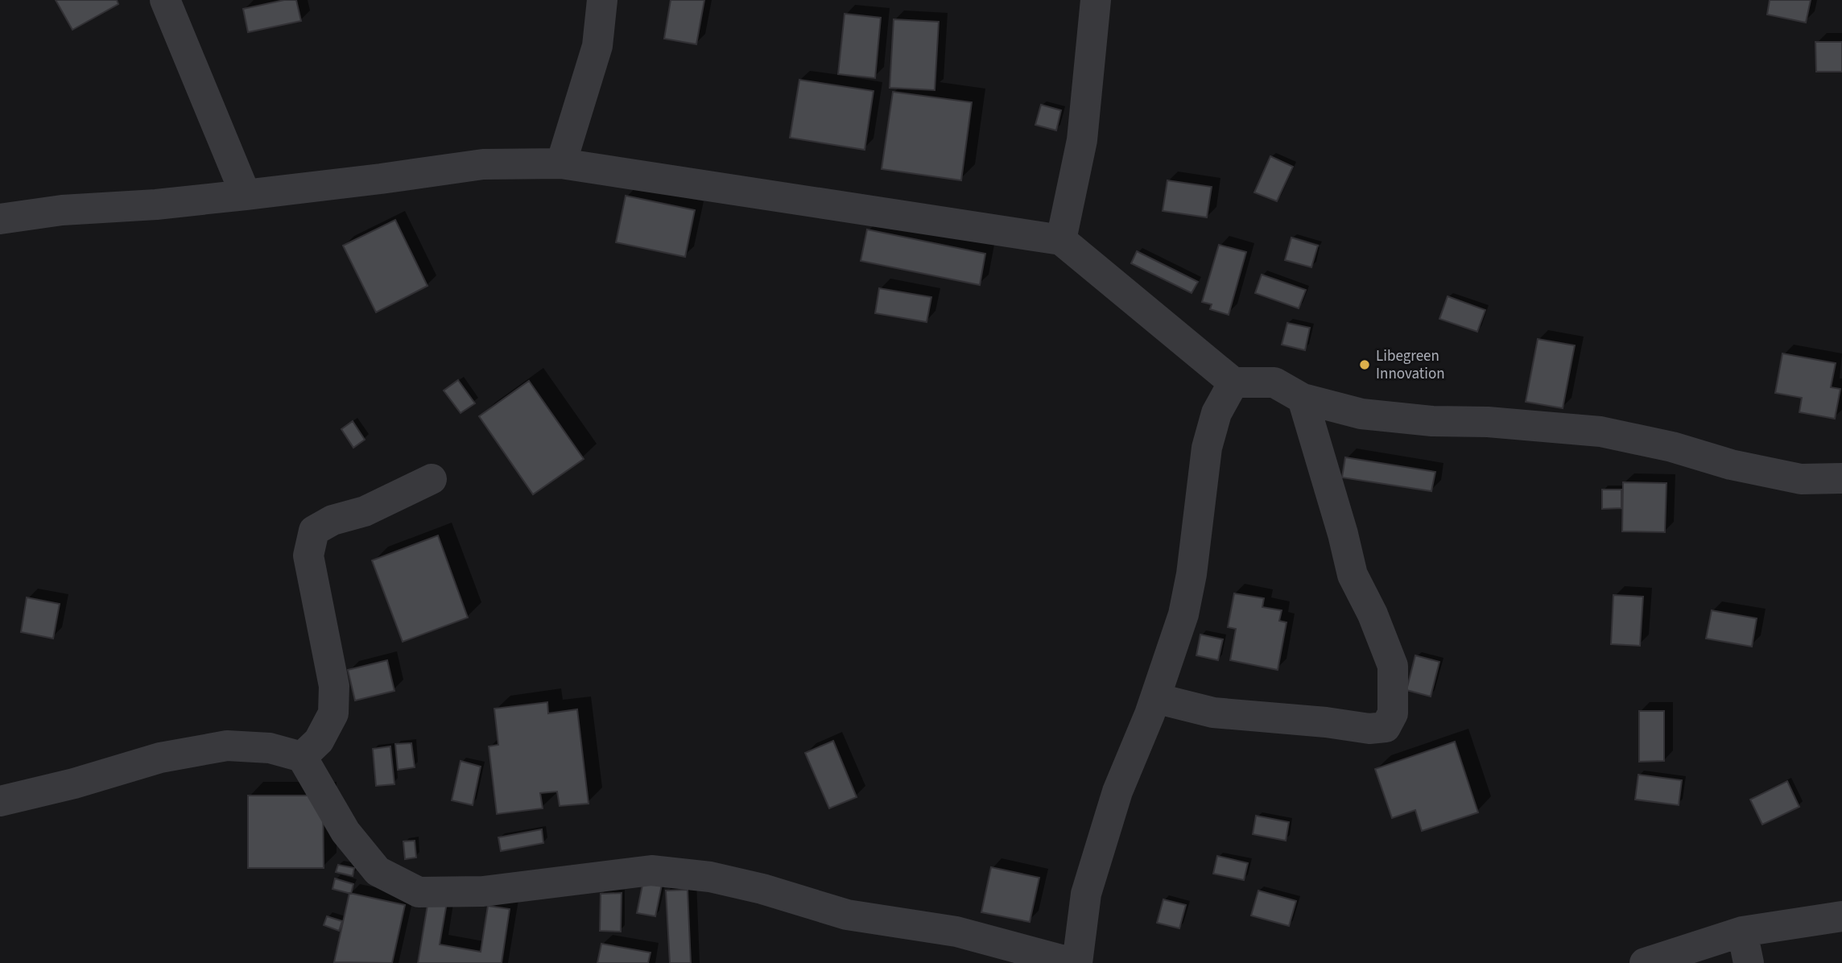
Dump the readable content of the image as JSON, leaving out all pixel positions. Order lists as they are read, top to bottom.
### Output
{
  "places": ["Libegreen Innovation"]
}
